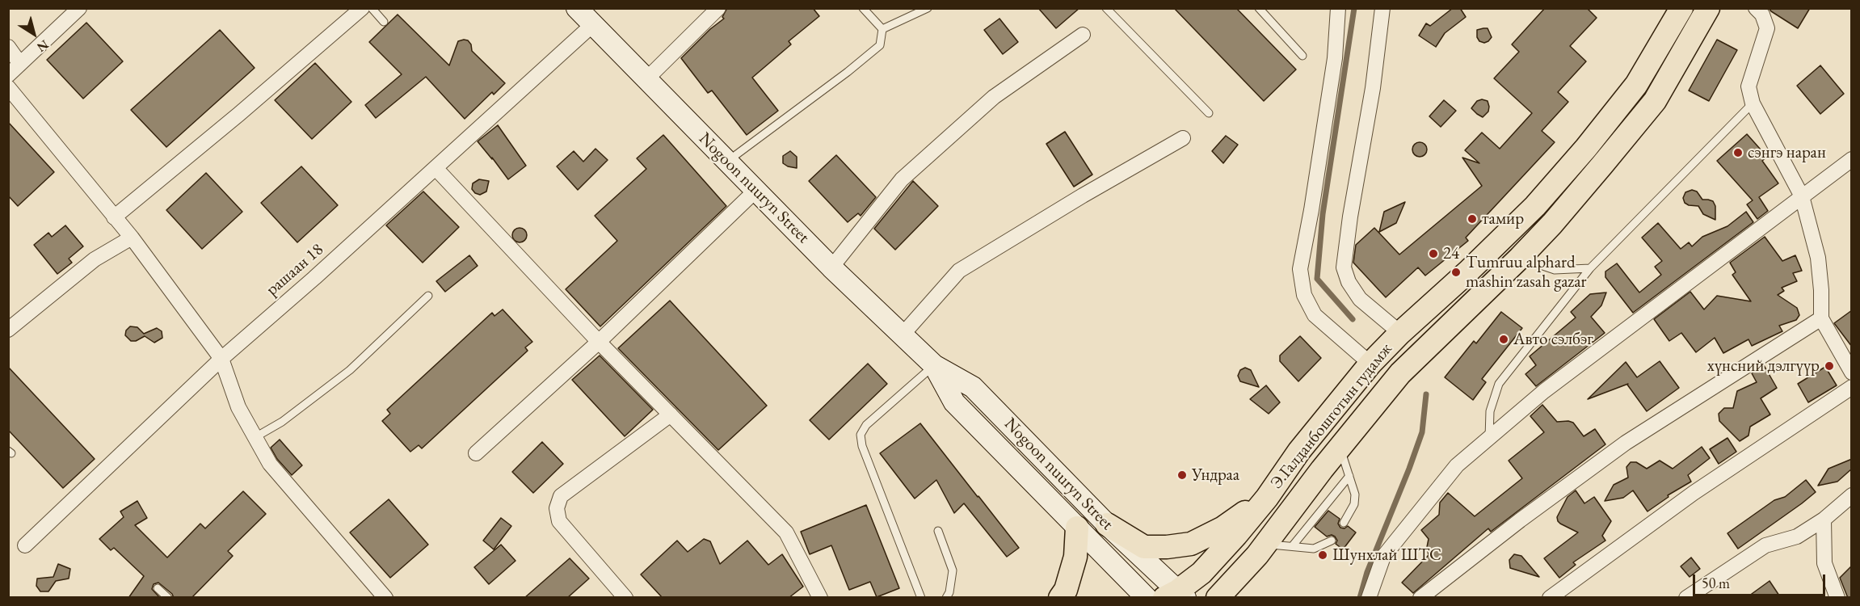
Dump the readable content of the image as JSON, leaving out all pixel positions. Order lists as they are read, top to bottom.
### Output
{
  "streets": {
    "main road": ["Nogoon nuuryn Street", "Э.Галданбошготын гудамж"],
    "street": ["рашаан 18"]
  },
  "crossings": [
    ["Nogoon nuuryn Street", "рашаан 18"],
    ["Nogoon nuuryn Street", "Э.Галданбошготын гудамж"]
  ],
  "places": [
    "сэнгэ наран",
    "тамир",
    "24",
    "Tumruu alphard mashin zasah gazar",
    "Авто сэлбэг",
    "хүнсний дэлгүүр",
    "Ундраа",
    "Шунхлай ШТС"
  ],
  "scale_bar": "50 m",
  "north": "bottom right"
}
